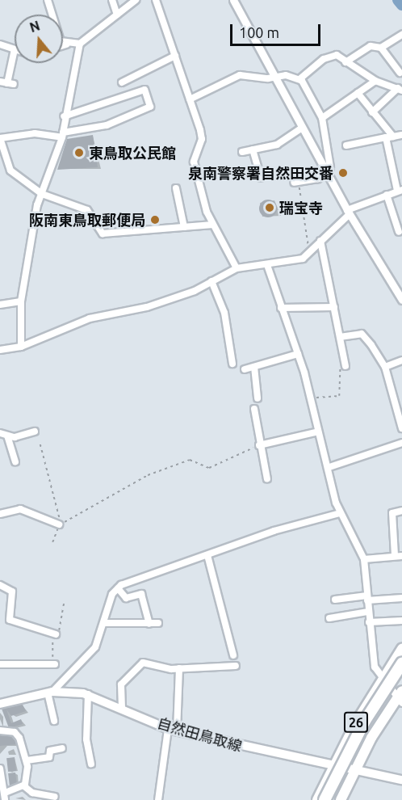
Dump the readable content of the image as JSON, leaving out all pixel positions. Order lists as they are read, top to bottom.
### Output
{
  "streets": {
    "highway": ["26"],
    "main road": ["自然田鳥取線"]
  },
  "crossings": [
    ["26", "自然田鳥取線"]
  ],
  "places": [
    "東鳥取公民館",
    "泉南警察署自然田交番",
    "瑞宝寺",
    "阪南東鳥取郵便局"
  ],
  "scale_bar": "100 m",
  "north": "top"
}
